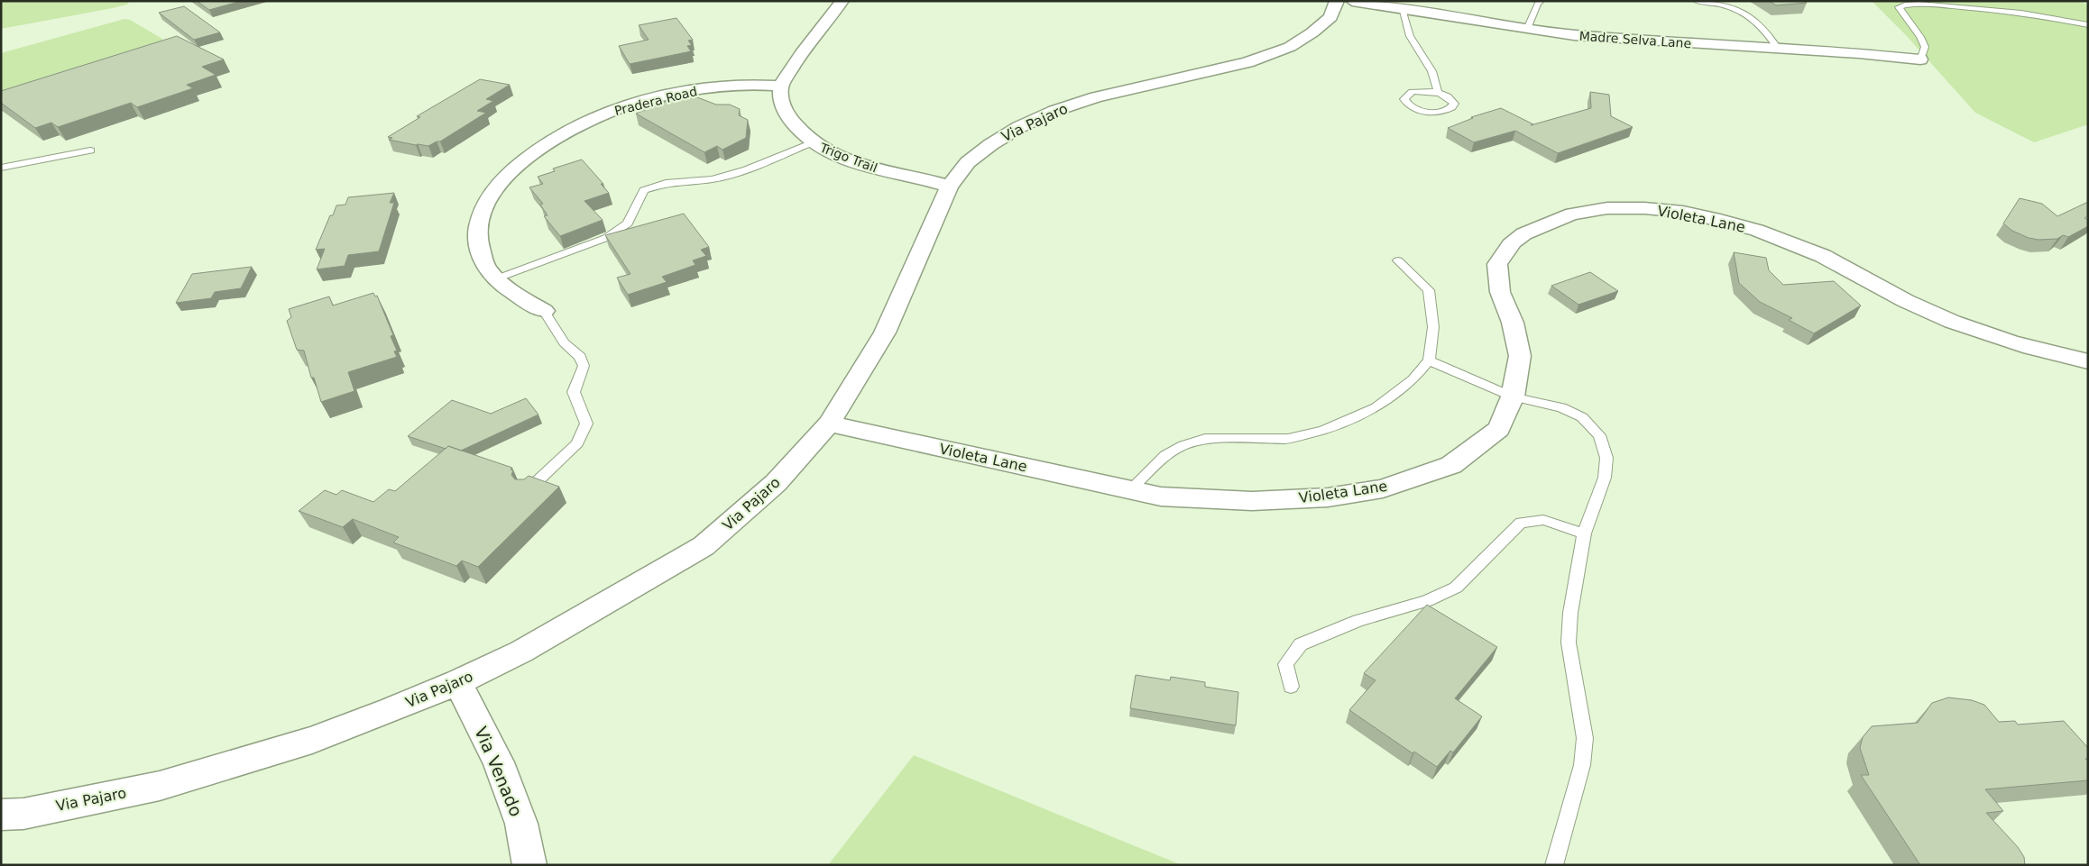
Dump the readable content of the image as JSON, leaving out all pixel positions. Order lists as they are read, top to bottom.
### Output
{
  "streets": {
    "street": [
      "Madre Selva Lane",
      "Pradera Road",
      "Via Pajaro",
      "Trigo Trail",
      "Violeta Lane",
      "Via Venado"
    ]
  },
  "crossings": [
    ["Pradera Road", "Trigo Trail"],
    ["Via Pajaro", "Trigo Trail"],
    ["Via Pajaro", "Violeta Lane"],
    ["Via Pajaro", "Via Venado"]
  ]
}
